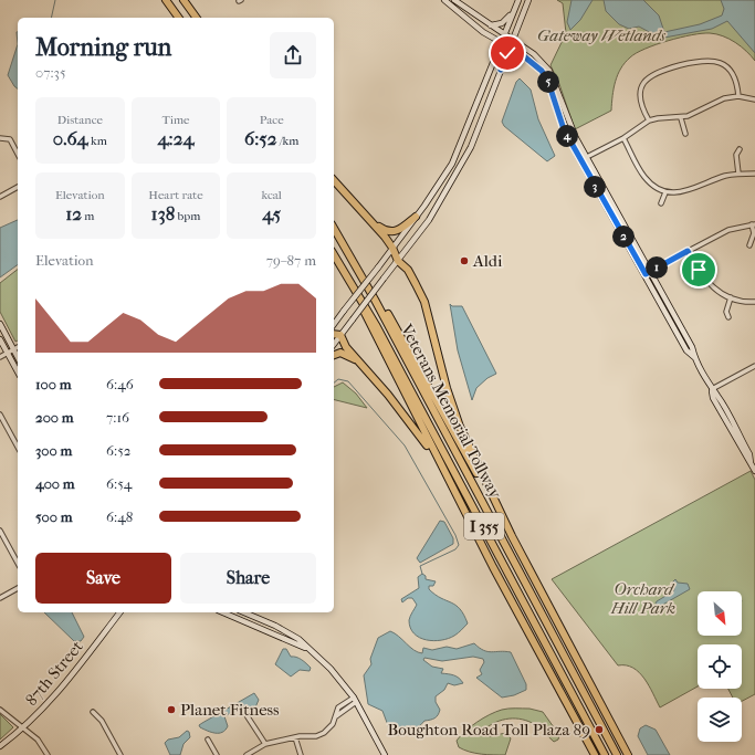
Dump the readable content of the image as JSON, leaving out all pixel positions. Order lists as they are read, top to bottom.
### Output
{
  "streets": {
    "highway": ["Veterans Memorial Tollway", "I 355"],
    "main road": ["87th Street"]
  },
  "parks": ["Gateway Wetlands", "Orchard Hill Park"],
  "places": ["Aldi", "Planet Fitness", "Boughton Road Toll Plaza 89"],
  "north": "bottom right",
  "page": {
    "heading": ["Morning run", "07:35"],
    "pins": [
      "5",
      "4",
      "3",
      "2",
      "1"
    ],
    "stats": [
      ["Distance", "0.64 km"],
      ["Time", "4:24"],
      ["Pace", "6:52 /km"],
      ["Elevation", "12 m"],
      ["Heart rate", "138 bpm"],
      ["kcal", "45"]
    ],
    "chart": ["Elevation", "79–87 m"],
    "list": [
      {
        "name": "100 m",
        "note": "6:46"
      },
      {
        "name": "200 m",
        "note": "7:16"
      },
      {
        "name": "300 m",
        "note": "6:52"
      },
      {
        "name": "400 m",
        "note": "6:54"
      },
      {
        "name": "500 m",
        "note": "6:48"
      }
    ],
    "buttons": ["Save", "Share"]
  }
}
